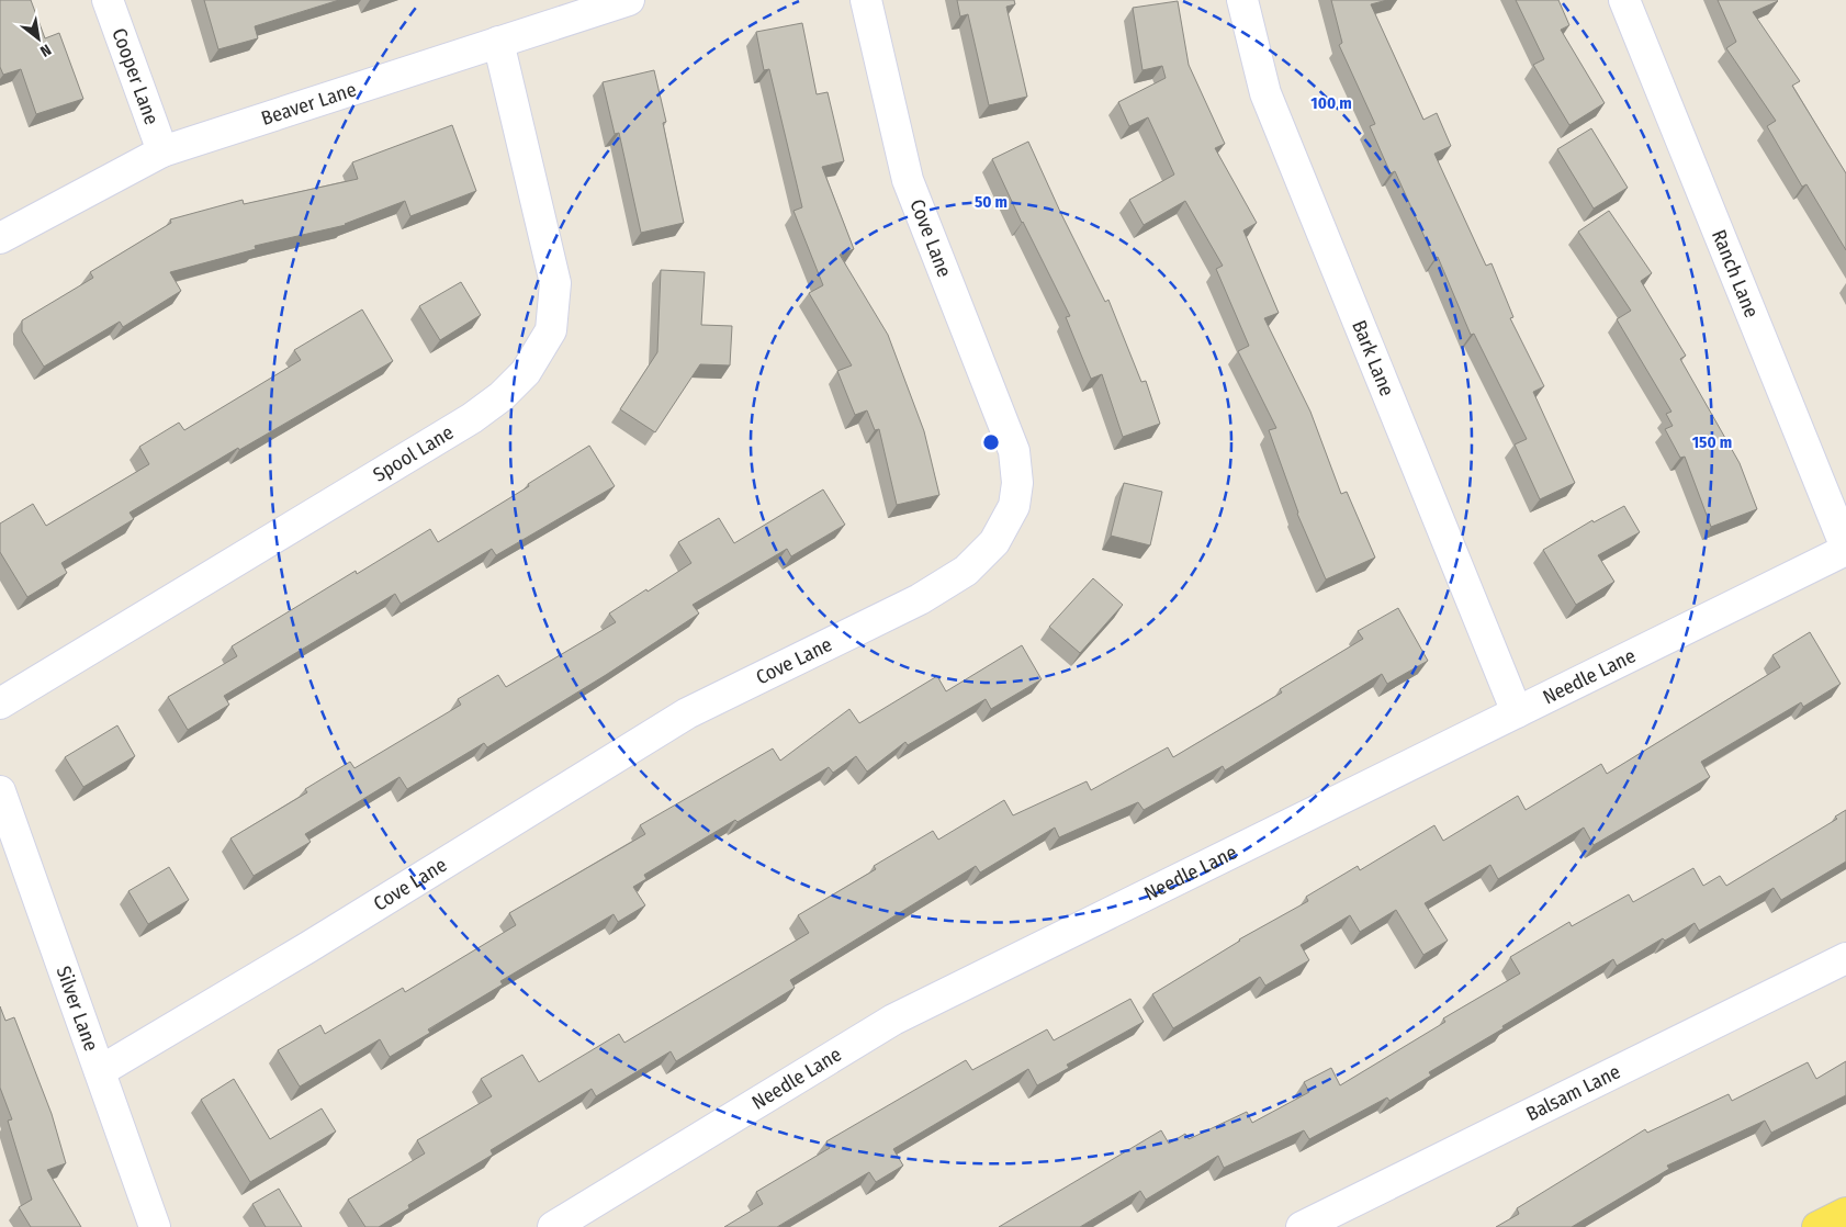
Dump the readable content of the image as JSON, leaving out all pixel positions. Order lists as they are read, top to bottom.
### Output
{
  "streets": {
    "street": [
      "Cooper Lane",
      "Beaver Lane",
      "Cove Lane",
      "Ranch Lane",
      "Bark Lane",
      "Spool Lane",
      "Needle Lane",
      "Silver Lane",
      "Balsam Lane"
    ]
  },
  "crossings": [
    ["Cooper Lane", "Beaver Lane"],
    ["Beaver Lane", "Spool Lane"],
    ["Cove Lane", "Silver Lane"],
    ["Ranch Lane", "Needle Lane"],
    ["Bark Lane", "Needle Lane"]
  ],
  "north": "bottom right",
  "rings": ["100 m", "50 m", "150 m"]
}
